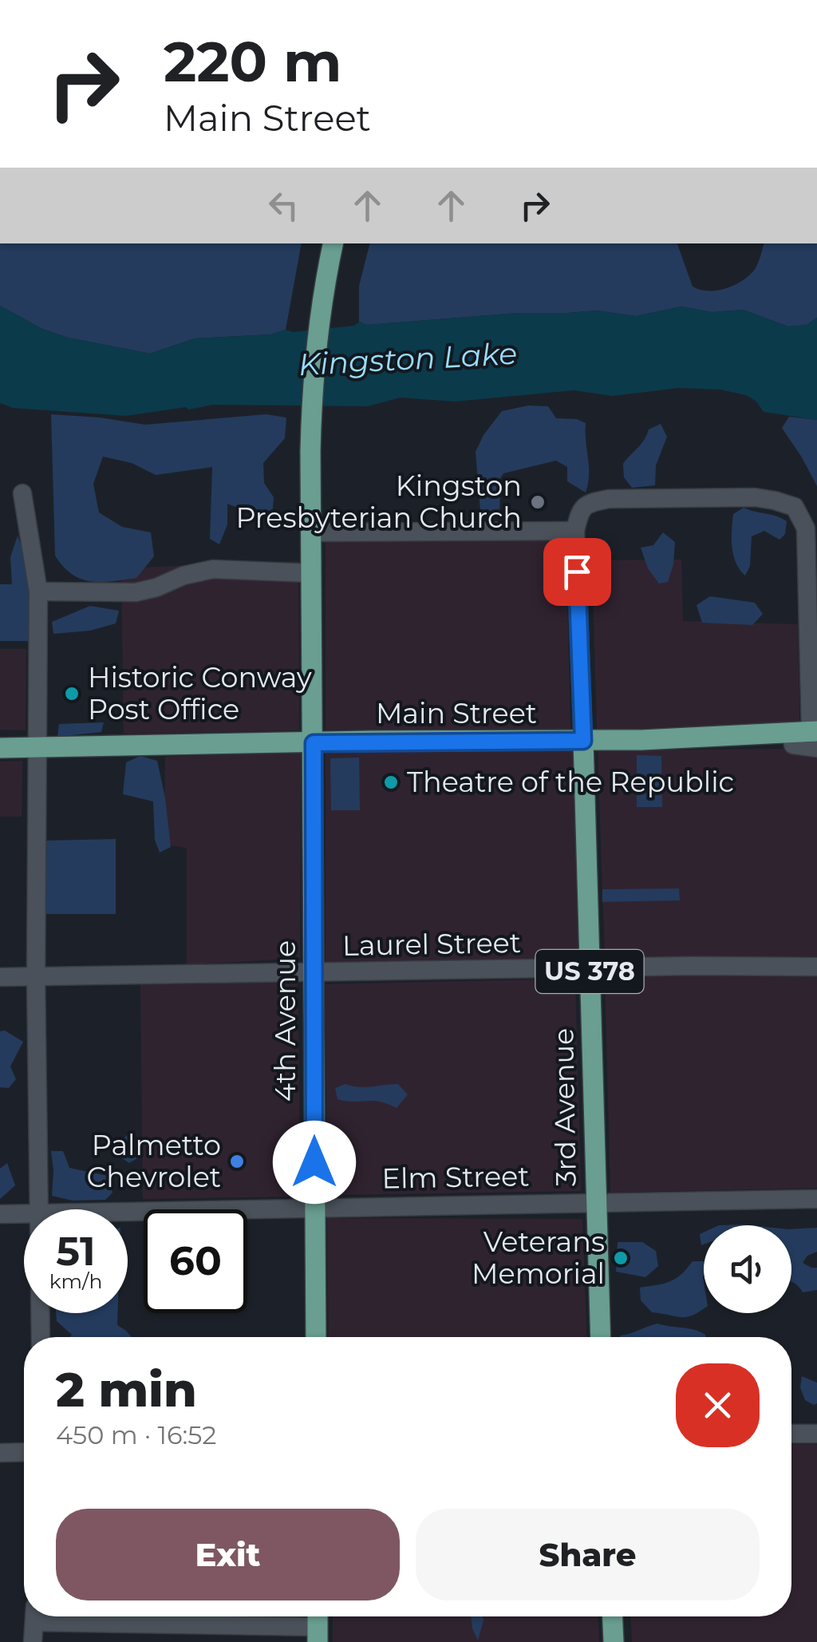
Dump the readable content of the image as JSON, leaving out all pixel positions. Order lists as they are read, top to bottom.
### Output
{
  "streets": {
    "main road": [
      "Main Street",
      "US 378",
      "4th Avenue",
      "3rd Avenue"
    ],
    "street": ["Laurel Street", "Elm Street"]
  },
  "crossings": [
    ["Main Street", "4th Avenue"],
    ["Main Street", "3rd Avenue"],
    ["Laurel Street", "4th Avenue"],
    ["Laurel Street", "3rd Avenue"],
    ["4th Avenue", "Elm Street"],
    ["3rd Avenue", "Elm Street"]
  ],
  "water": ["Kingston Lake"],
  "places": [
    "Kingston Presbyterian Church",
    "Historic Conway Post Office",
    "Theatre of the Republic",
    "Palmetto Chevrolet",
    "Veterans Memorial"
  ],
  "page": {
    "turn": ["220 m", "Main Street"],
    "speed": "51 km/h",
    "limit": "60",
    "heading": ["2 min", "450 m · 16:52"],
    "buttons": ["Exit", "Share"]
  }
}
